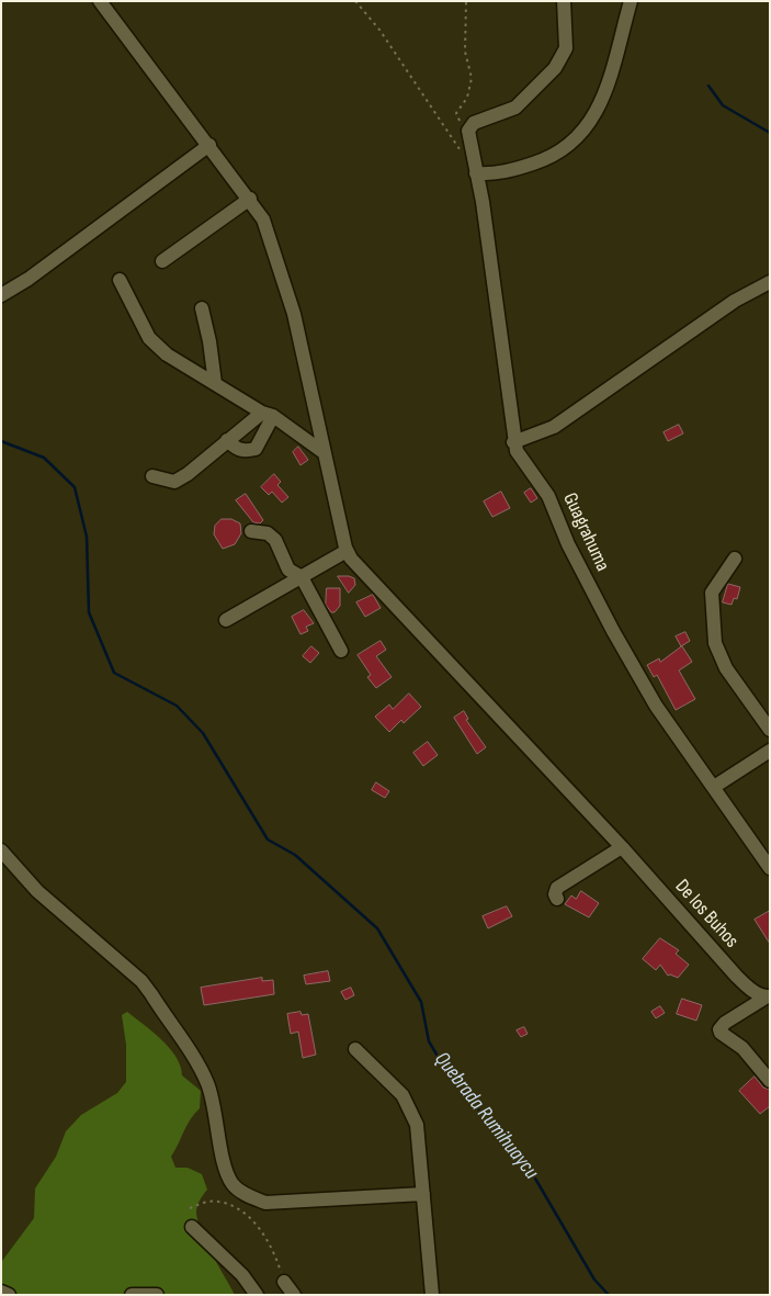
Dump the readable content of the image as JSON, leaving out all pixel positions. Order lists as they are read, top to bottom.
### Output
{
  "streets": {
    "street": ["Guagrahuma", "De los Buhos"]
  },
  "water": ["Quebrada Rumihuaycu"]
}
